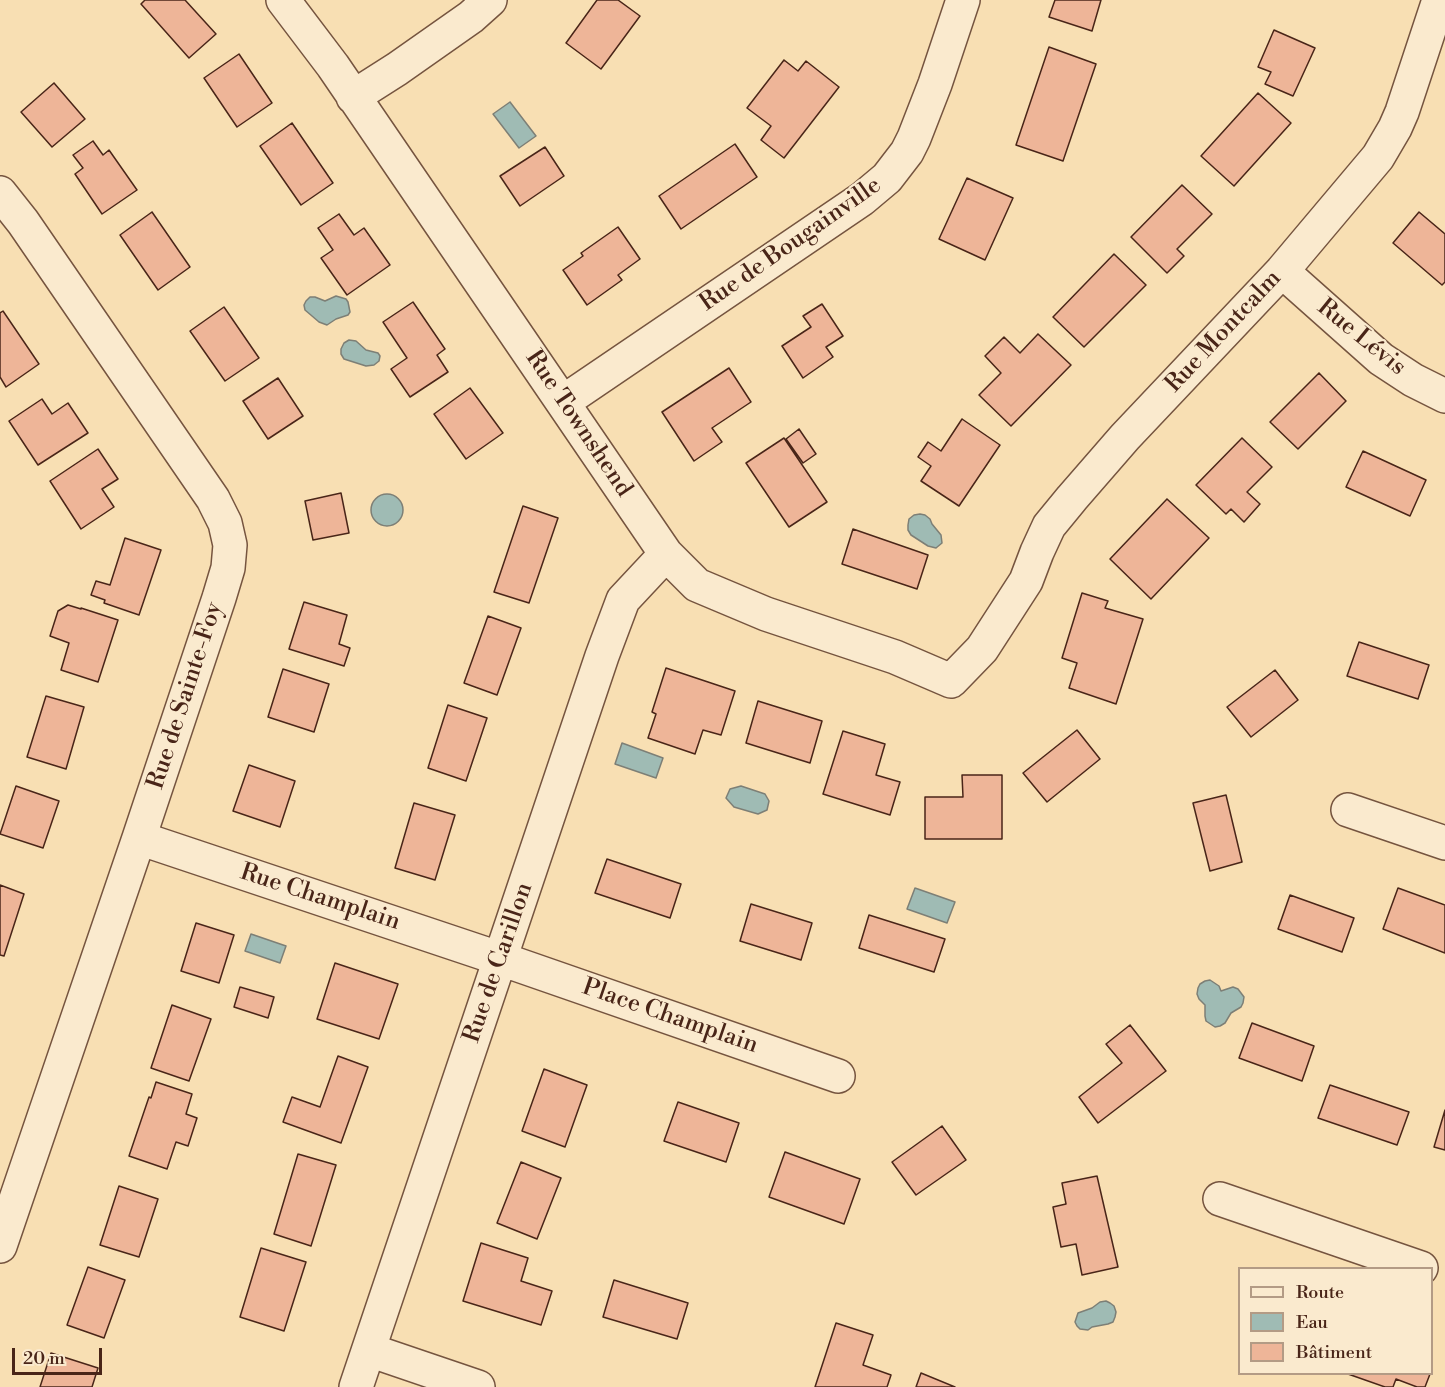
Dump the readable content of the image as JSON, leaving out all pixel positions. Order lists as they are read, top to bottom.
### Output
{
  "streets": {
    "street": [
      "Rue de Bougainville",
      "Rue Montcalm",
      "Rue Lévis",
      "Rue Townshend",
      "Rue de Sainte-Foy",
      "Rue Champlain",
      "Rue de Carillon",
      "Place Champlain"
    ]
  },
  "crossings": [
    ["Rue de Bougainville", "Rue Townshend"],
    ["Rue Montcalm", "Rue Lévis"],
    ["Rue Montcalm", "Rue Townshend"],
    ["Rue Townshend", "Rue de Carillon"],
    ["Rue de Sainte-Foy", "Rue Champlain"],
    ["Rue Champlain", "Rue de Carillon"],
    ["Rue Champlain", "Place Champlain"],
    ["Rue de Carillon", "Place Champlain"]
  ],
  "legend": ["Route", "Eau", "Bâtiment"],
  "scale_bar": "20 m"
}
